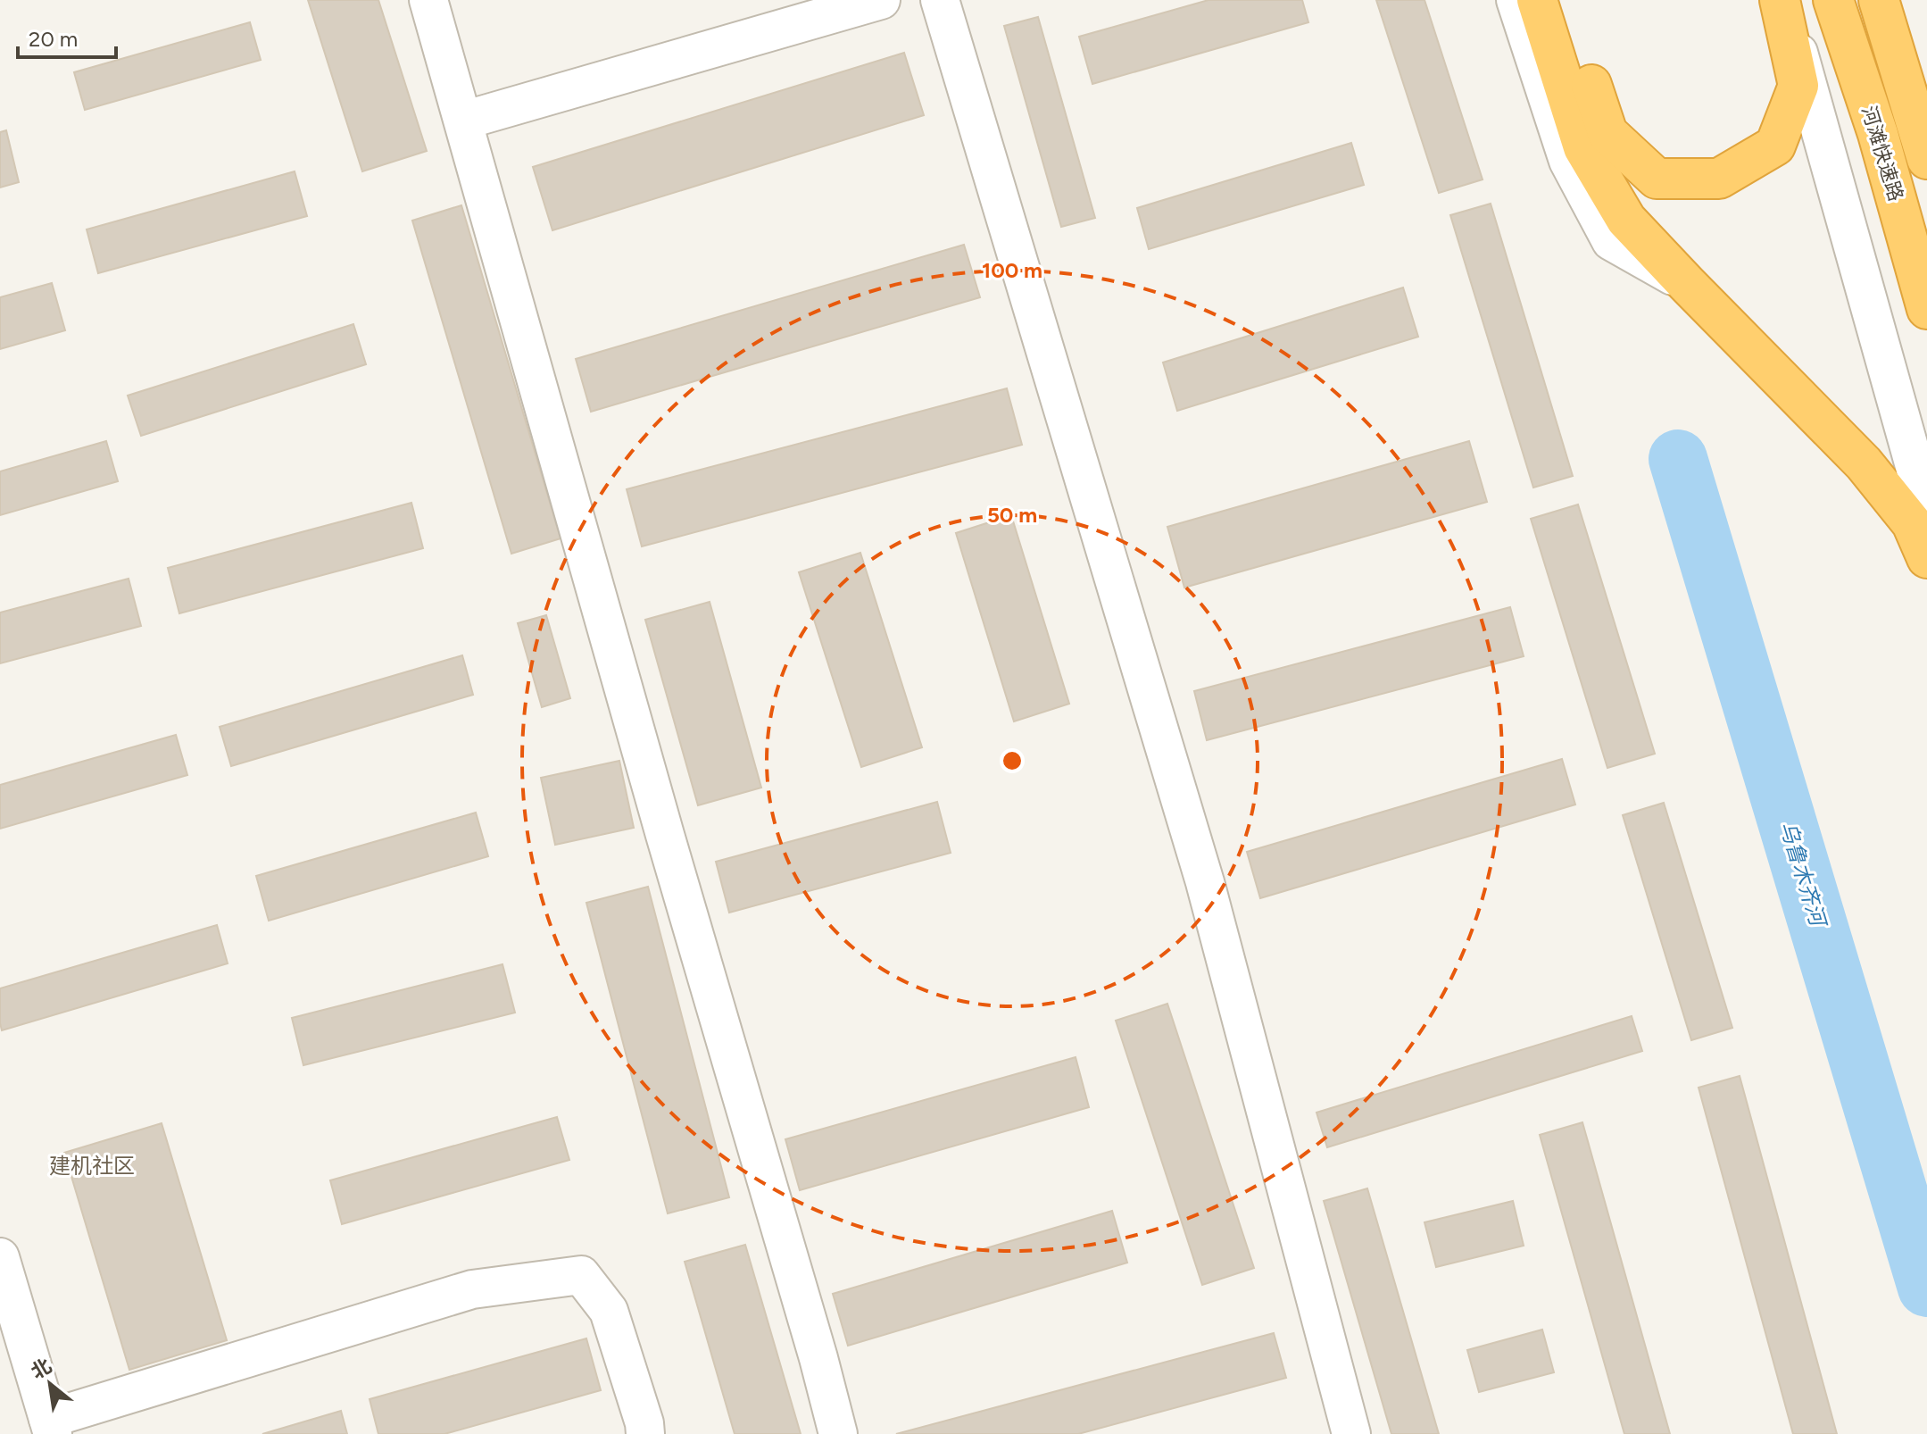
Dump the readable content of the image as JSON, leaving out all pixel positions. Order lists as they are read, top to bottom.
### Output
{
  "streets": {
    "highway": ["河滩快速路"]
  },
  "districts": ["建机社区"],
  "water": ["乌鲁木齐河"],
  "scale_bar": "20 m",
  "north": "top left",
  "rings": ["100 m", "50 m"]
}
